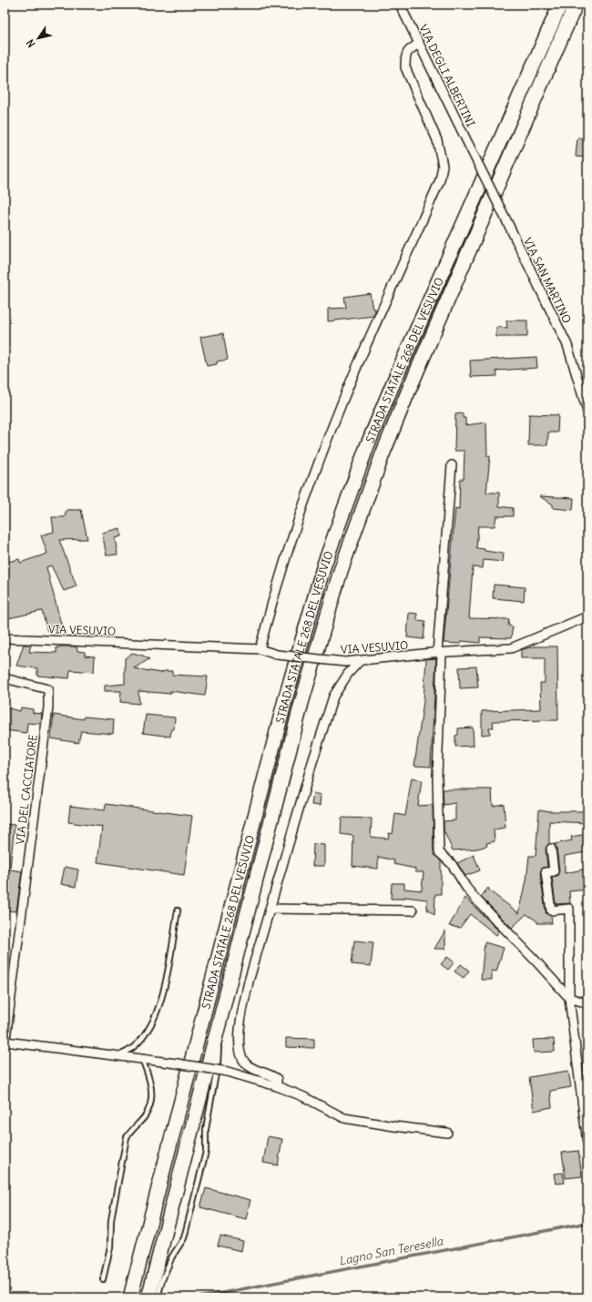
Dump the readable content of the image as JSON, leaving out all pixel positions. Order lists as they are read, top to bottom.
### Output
{
  "streets": {
    "highway": ["STRADA STATALE 268 DEL VESUVIO"],
    "street": [
      "VIA DEGLI ALBERTINI",
      "VIA SAN MARTINO",
      "VIA VESUVIO",
      "VIA DEL CACCIATORE"
    ]
  },
  "crossings": [
    ["VIA DEGLI ALBERTINI", "VIA SAN MARTINO"]
  ],
  "water": ["Lagno San Teresella"],
  "north": "bottom left"
}
